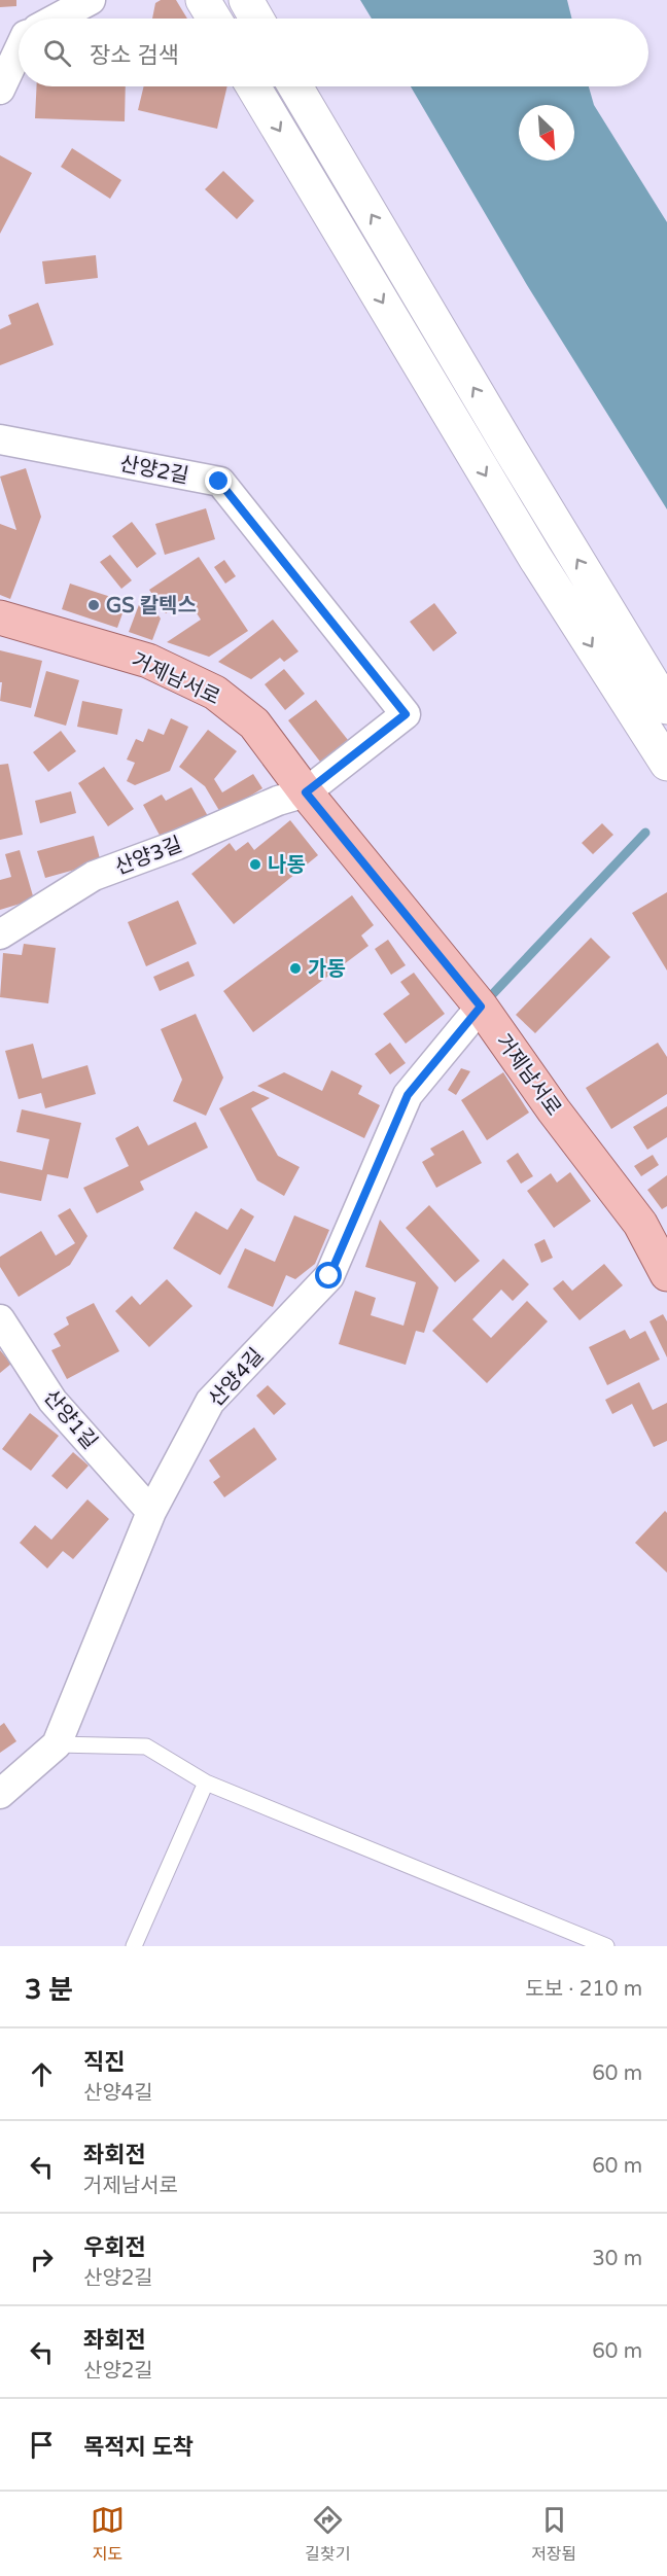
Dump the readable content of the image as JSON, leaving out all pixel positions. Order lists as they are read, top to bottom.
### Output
{
  "streets": {
    "main road": ["거제남서로"],
    "street": [
      "산양2길",
      "산양3길",
      "산양4길",
      "산양1길"
    ]
  },
  "crossings": [
    ["산양2길", "거제남서로"],
    ["산양2길", "산양3길"],
    ["거제남서로", "산양3길"],
    ["거제남서로", "산양4길"],
    ["산양4길", "산양1길"]
  ],
  "places": ["GS 칼텍스", "나동", "가동"],
  "north": "bottom right",
  "page": {
    "search": "장소 검색",
    "heading": ["3 분", "도보 · 210 m"],
    "list": [
      ["직진", "산양4길", "60 m"],
      ["좌회전", "거제남서로", "60 m"],
      ["우회전", "산양2길", "30 m"],
      ["좌회전", "산양2길", "60 m"],
      "목적지 도착"
    ],
    "nav": ["지도", "길찾기", "저장됨"]
  }
}
